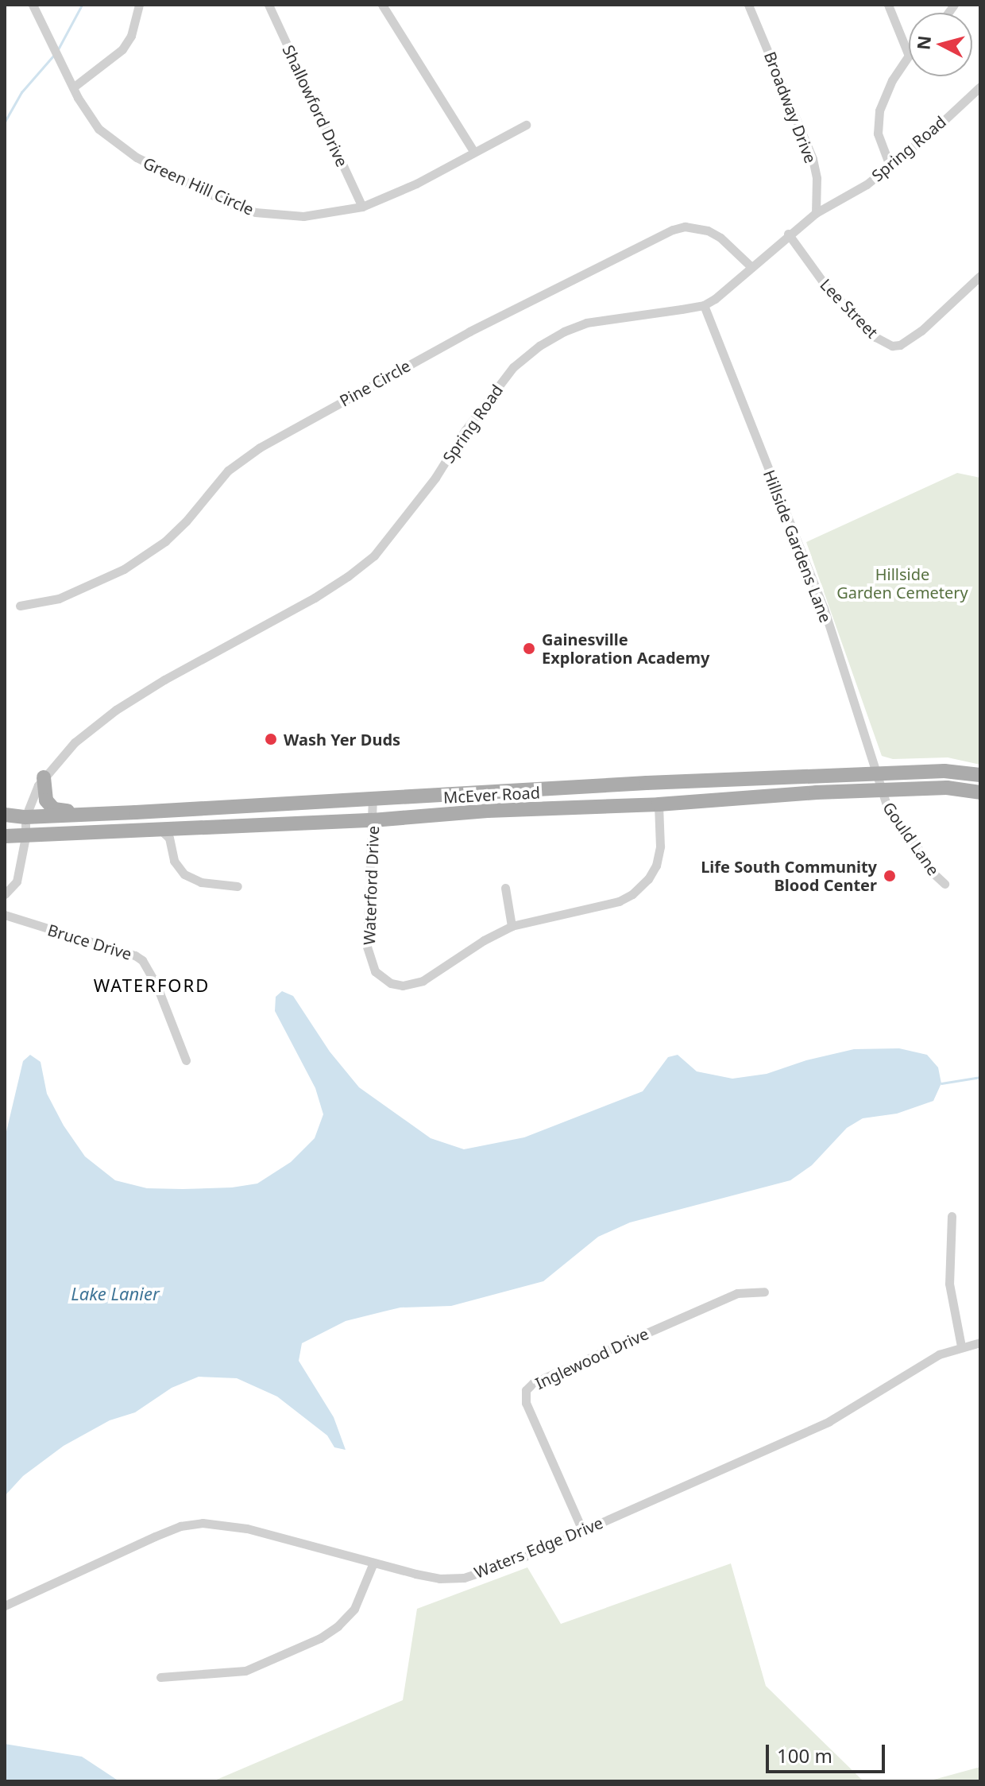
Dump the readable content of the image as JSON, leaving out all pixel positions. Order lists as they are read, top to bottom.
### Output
{
  "streets": {
    "main road": ["McEver Road"],
    "street": [
      "Shallowford Drive",
      "Broadway Drive",
      "Spring Road",
      "Green Hill Circle",
      "Lee Street",
      "Pine Circle",
      "Hillside Gardens Lane",
      "Gould Lane",
      "Waterford Drive",
      "Bruce Drive",
      "Inglewood Drive",
      "Waters Edge Drive"
    ]
  },
  "crossings": [
    ["Shallowford Drive", "Green Hill Circle"],
    ["Broadway Drive", "Spring Road"],
    ["Spring Road", "Lee Street"],
    ["Spring Road", "Pine Circle"],
    ["Spring Road", "Hillside Gardens Lane"],
    ["Spring Road", "McEver Road"],
    ["Hillside Gardens Lane", "McEver Road"],
    ["Hillside Gardens Lane", "Gould Lane"],
    ["McEver Road", "Gould Lane"],
    ["McEver Road", "Waterford Drive"],
    ["Inglewood Drive", "Waters Edge Drive"]
  ],
  "districts": ["WATERFORD"],
  "water": ["Lake Lanier"],
  "parks": ["Hillside Garden Cemetery"],
  "places": ["Gainesville Exploration Academy", "Wash Yer Duds", "Life South Community Blood Center"],
  "scale_bar": "100 m",
  "north": "left"
}
